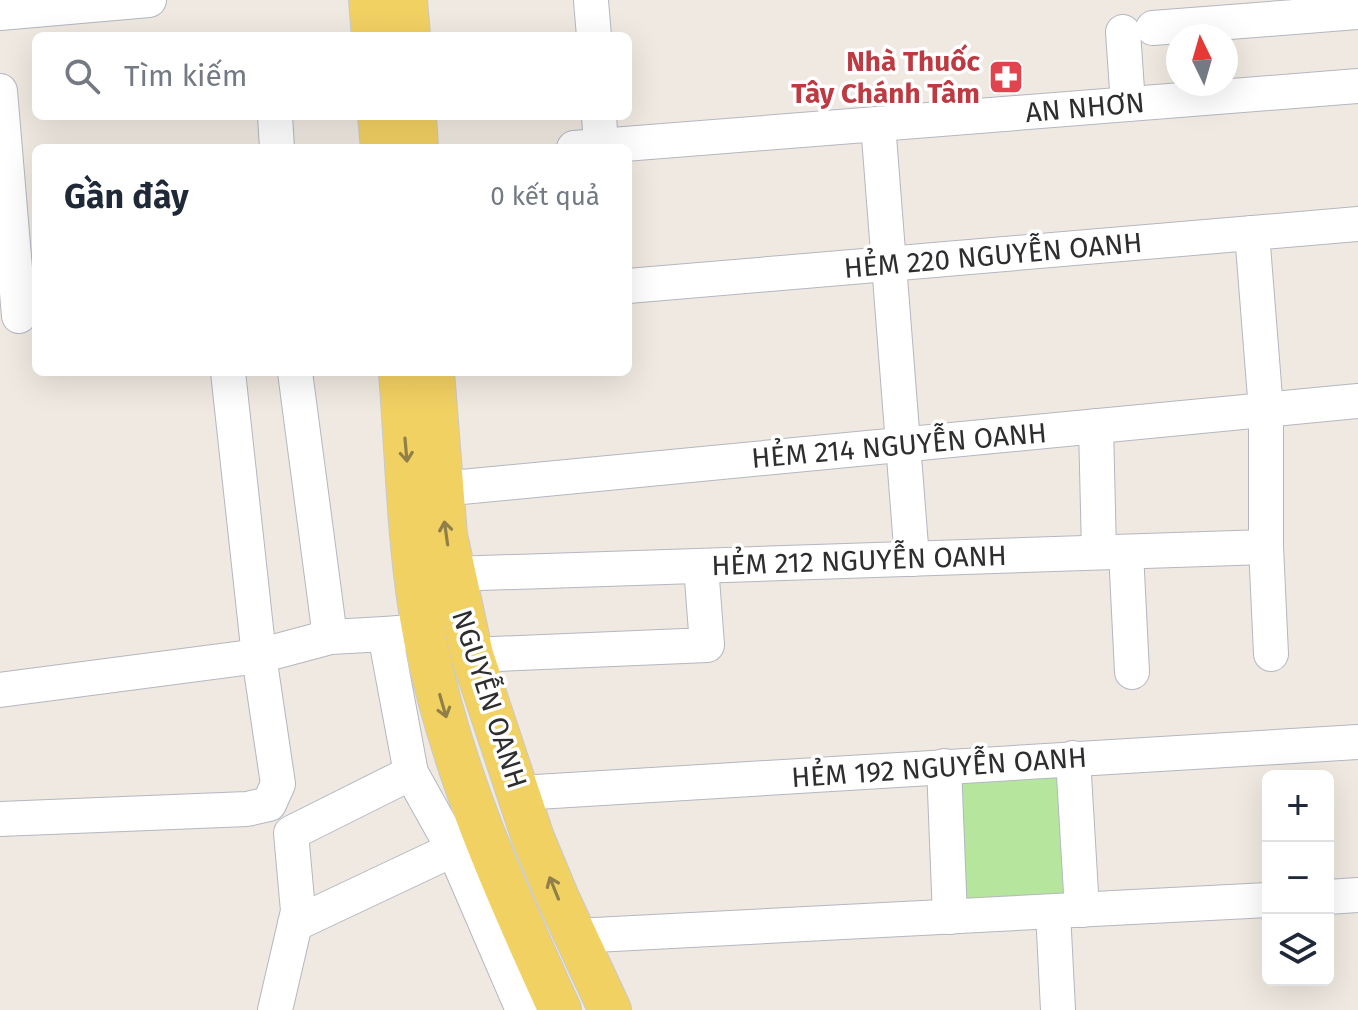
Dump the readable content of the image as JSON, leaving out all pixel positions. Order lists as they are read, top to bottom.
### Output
{
  "streets": {
    "main road": ["NGUYỄN OANH"],
    "street": [
      "AN NHƠN",
      "HẺM 220 NGUYỄN OANH",
      "HẺM 214 NGUYỄN OANH",
      "HẺM 212 NGUYỄN OANH",
      "HẺM 192 NGUYỄN OANH"
    ]
  },
  "crossings": [
    ["HẺM 214 NGUYỄN OANH", "NGUYỄN OANH"],
    ["HẺM 212 NGUYỄN OANH", "NGUYỄN OANH"],
    ["NGUYỄN OANH", "HẺM 192 NGUYỄN OANH"]
  ],
  "places": {
    "pharmacy": ["Nhà Thuốc Tây Chánh Tâm"]
  },
  "north": "top",
  "page": {
    "search": "Tìm kiếm",
    "heading": ["Gần đây", "0 kết quả"],
    "map_buttons": ["+", "−"]
  }
}
